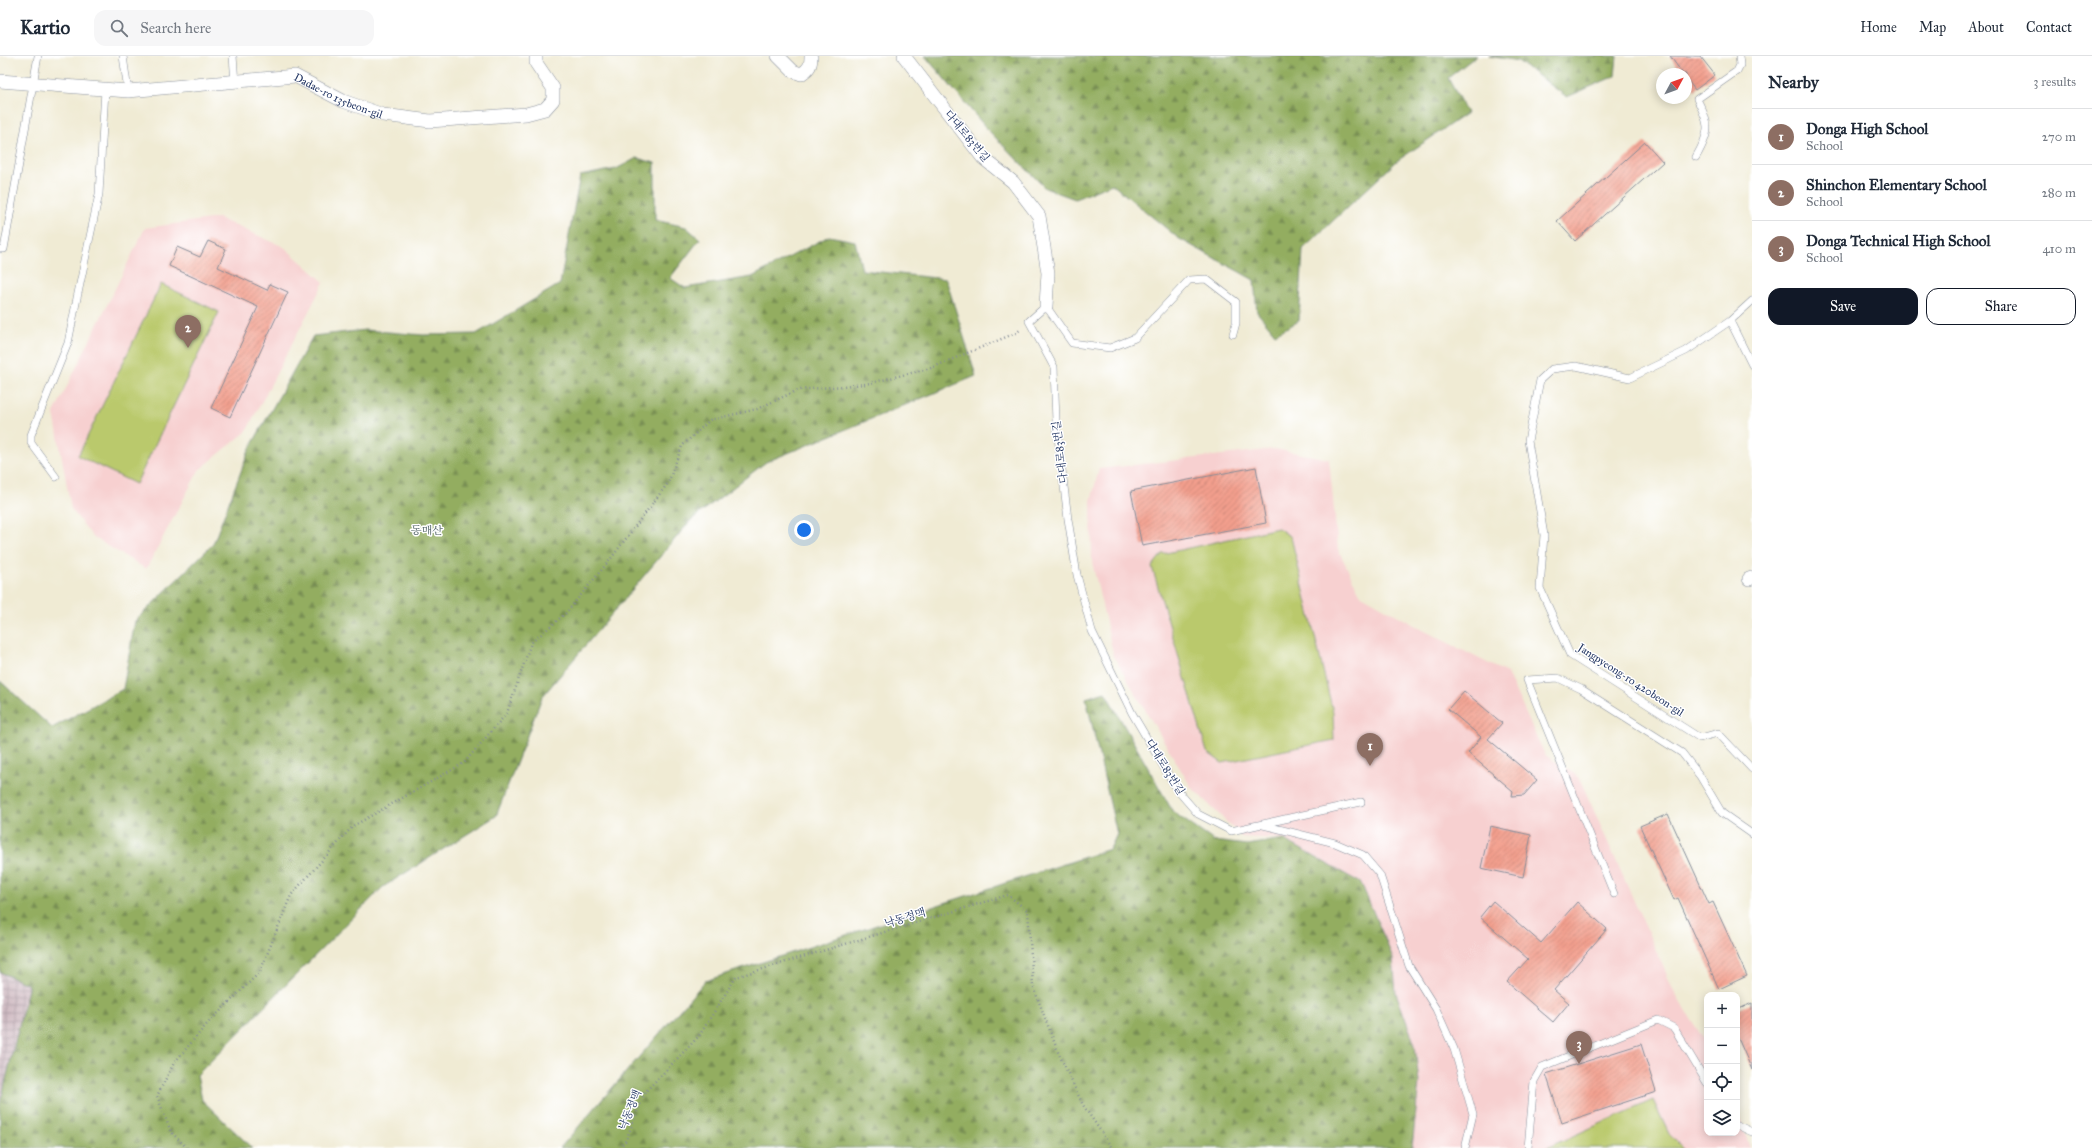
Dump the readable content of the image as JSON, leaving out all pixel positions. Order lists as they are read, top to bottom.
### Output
{
  "streets": {
    "street": ["Dadae-ro 135beon-gil", "다대로83번길"],
    "lane": ["Jangpyeong-ro 420beon-gil"],
    "path": ["낙동정맥"]
  },
  "parks": ["동매산"],
  "north": "top right",
  "page": {
    "header": "Kartio",
    "search": "Search here",
    "nav": [
      "Home",
      "Map",
      "About",
      "Contact"
    ],
    "heading": ["Nearby", "3 results"],
    "list": [
      {
        "mark": "1",
        "name": "Donga High School",
        "note": "School",
        "value": "270 m"
      },
      {
        "mark": "2",
        "name": "Shinchon Elementary School",
        "note": "School",
        "value": "280 m"
      },
      {
        "mark": "3",
        "name": "Donga Technical High School",
        "note": "School",
        "value": "410 m"
      }
    ],
    "buttons": ["Save", "Share"],
    "pins": ["2", "1", "3"],
    "map_buttons": ["+", "−"]
  }
}
